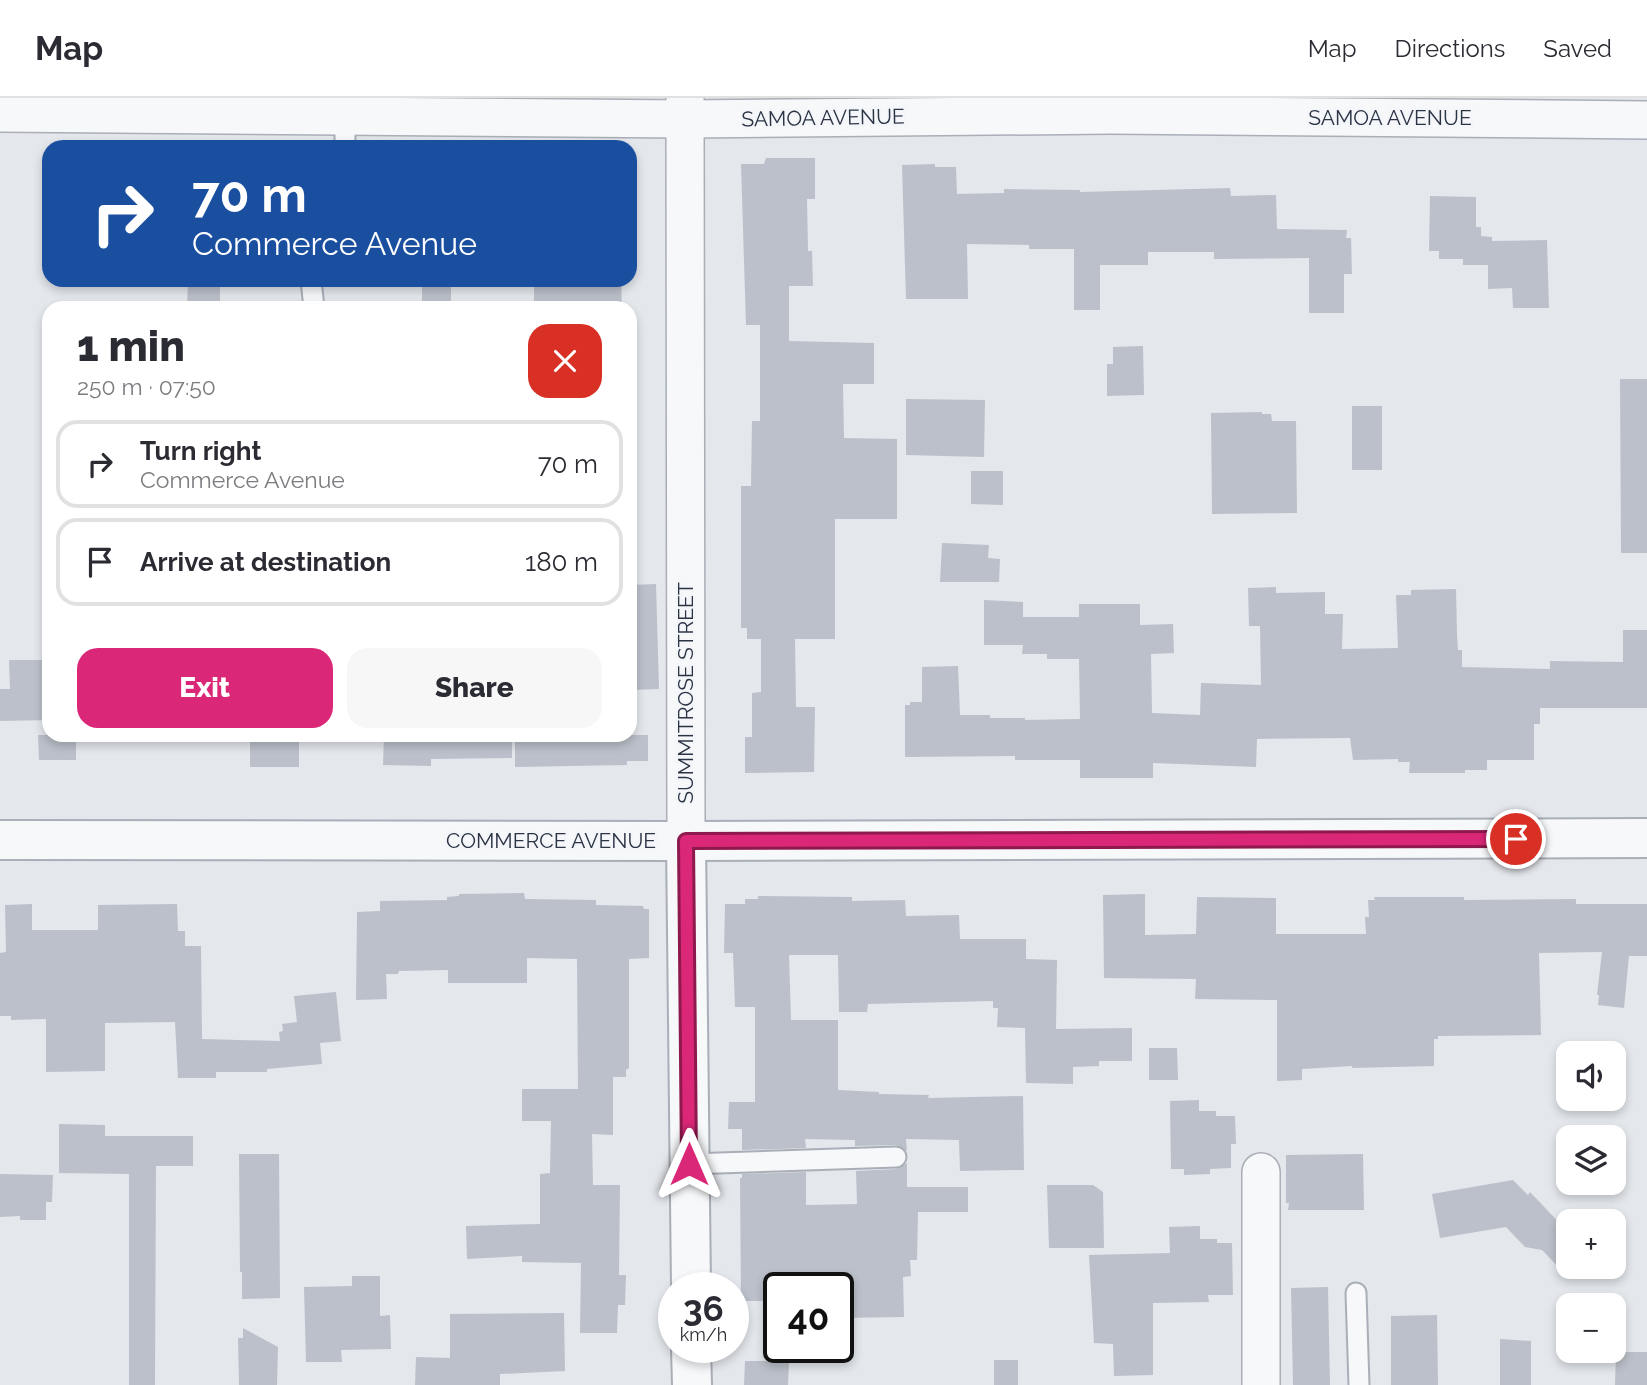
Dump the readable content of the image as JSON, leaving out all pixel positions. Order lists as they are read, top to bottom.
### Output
{
  "streets": {
    "street": ["SAMOA AVENUE", "SUMMITROSE STREET", "COMMERCE AVENUE"]
  },
  "crossings": [
    ["SAMOA AVENUE", "SUMMITROSE STREET"],
    ["SUMMITROSE STREET", "COMMERCE AVENUE"]
  ],
  "page": {
    "header": "Map",
    "nav": ["Map", "Directions", "Saved"],
    "turn": ["70 m", "Commerce Avenue"],
    "heading": ["1 min", "250 m · 07:50"],
    "list": [
      {
        "name": "Turn right",
        "note": "Commerce Avenue",
        "value": "70 m"
      },
      {
        "name": "Arrive at destination",
        "value": "180 m"
      }
    ],
    "buttons": ["Exit", "Share"],
    "map_buttons": ["+", "−"],
    "speed": "36 km/h",
    "limit": "40"
  }
}
